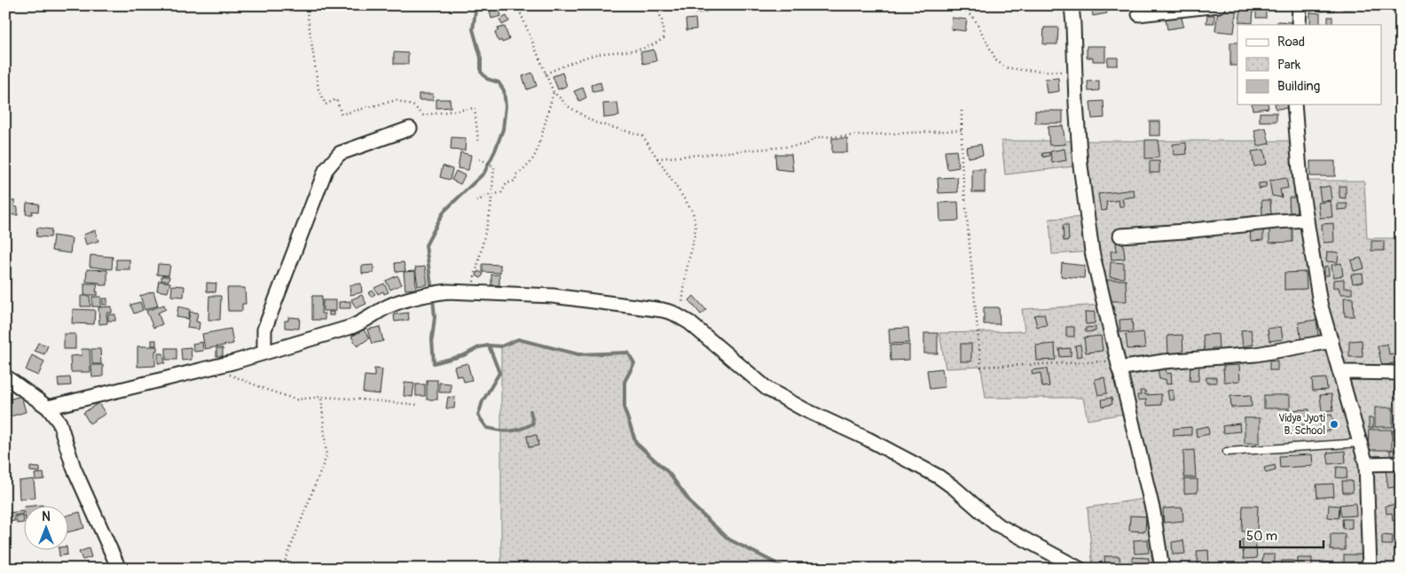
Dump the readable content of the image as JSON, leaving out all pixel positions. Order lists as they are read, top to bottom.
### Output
{
  "places": ["Vidya Jyoti B. School"],
  "legend": ["Road", "Park", "Building"],
  "scale_bar": "50 m",
  "north": "top"
}
